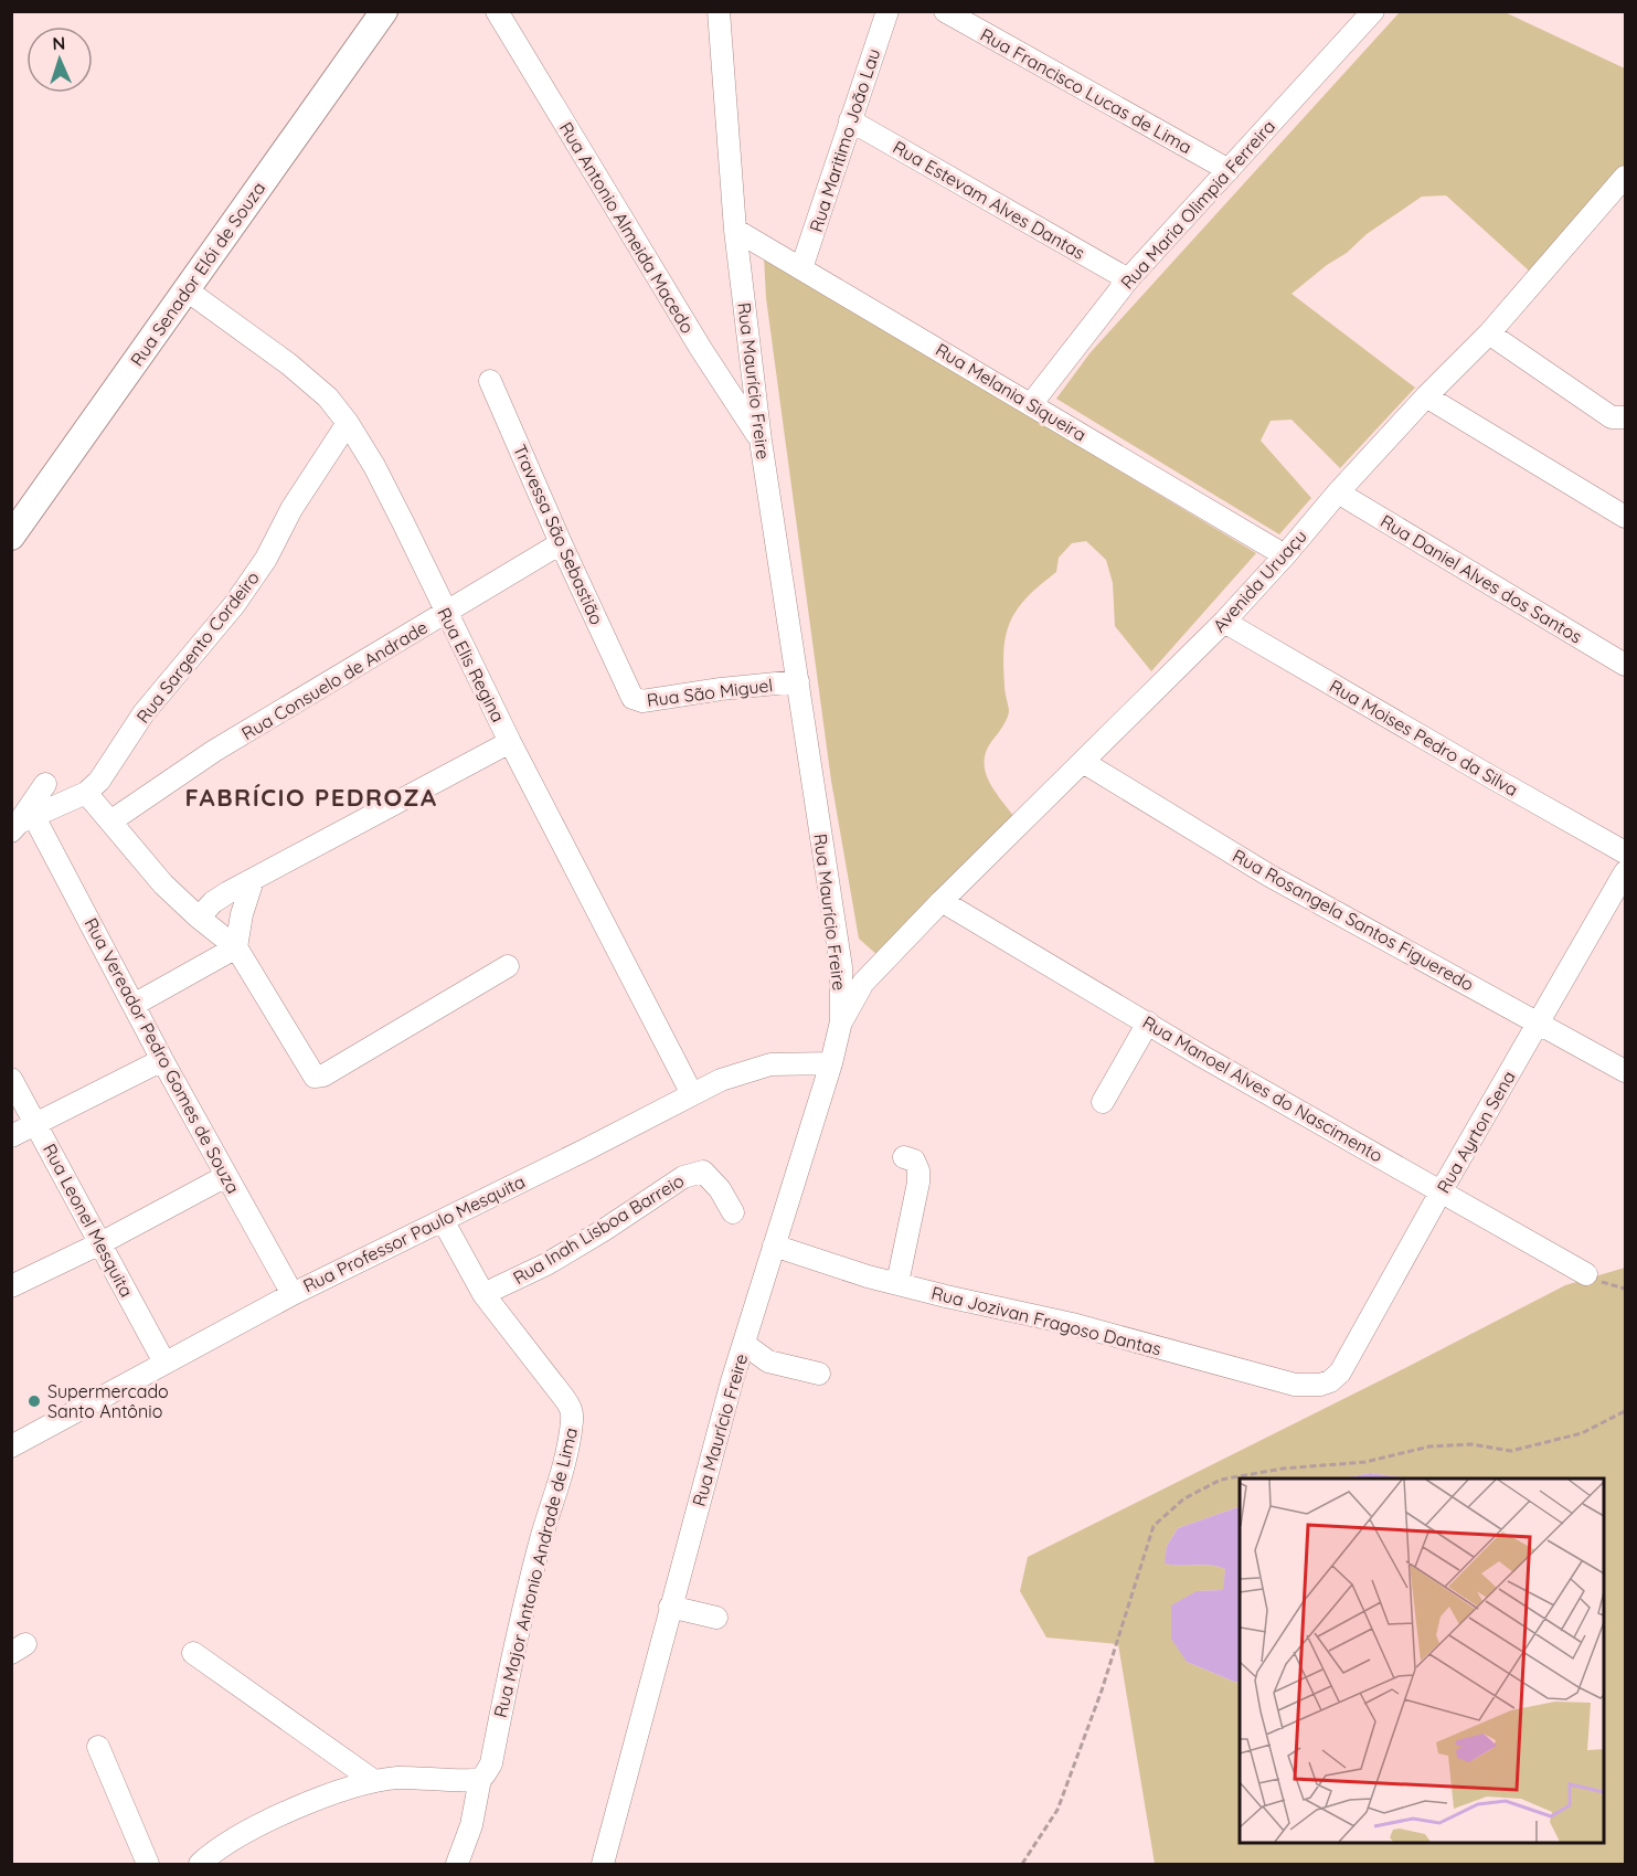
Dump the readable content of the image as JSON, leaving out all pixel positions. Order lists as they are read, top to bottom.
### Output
{
  "streets": {
    "main road": ["Rua Senador Elói de Souza"],
    "street": [
      "Rua Francisco Lucas de Lima",
      "Rua Maritimo João Lau",
      "Rua Estevam Alves Dantas",
      "Rua Maria Olimpia Ferreira",
      "Rua Antonio Almeida Macedo",
      "Rua Maurício Freire",
      "Rua Melania Siqueira",
      "Travessa São Sebastião",
      "Rua Daniel Alves dos Santos",
      "Avenida Uruaçu",
      "Rua Sargento Cordeiro",
      "Rua Elis Regina",
      "Rua Consuelo de Andrade",
      "Rua São Miguel",
      "Rua Moises Pedro da Silva",
      "Rua Rosangela Santos Figueredo",
      "Rua Vereador Pedro Gomes de Souza",
      "Rua Manoel Alves do Nascimento",
      "Rua Ayrton Sena",
      "Rua Leonel Mesquita",
      "Rua Inah Lisboa Barreio",
      "Rua Professor Paulo Mesquita",
      "Rua Jozivan Fragoso Dantas",
      "Rua Major Antonio Andrade de Lima"
    ]
  },
  "crossings": [
    ["Rua Francisco Lucas de Lima", "Rua Maria Olimpia Ferreira"],
    ["Rua Maritimo João Lau", "Rua Estevam Alves Dantas"],
    ["Rua Maritimo João Lau", "Rua Melania Siqueira"],
    ["Rua Estevam Alves Dantas", "Rua Maria Olimpia Ferreira"],
    ["Rua Maria Olimpia Ferreira", "Rua Melania Siqueira"],
    ["Rua Antonio Almeida Macedo", "Rua Maurício Freire"],
    ["Rua Senador Elói de Souza", "Rua Elis Regina"],
    ["Rua Maurício Freire", "Rua Melania Siqueira"],
    ["Rua Maurício Freire", "Avenida Uruaçu"],
    ["Rua Maurício Freire", "Rua São Miguel"],
    ["Rua Maurício Freire", "Rua Professor Paulo Mesquita"],
    ["Rua Maurício Freire", "Rua Jozivan Fragoso Dantas"],
    ["Rua Melania Siqueira", "Avenida Uruaçu"],
    ["Travessa São Sebastião", "Rua Consuelo de Andrade"],
    ["Travessa São Sebastião", "Rua São Miguel"],
    ["Rua Daniel Alves dos Santos", "Avenida Uruaçu"],
    ["Avenida Uruaçu", "Rua Moises Pedro da Silva"],
    ["Avenida Uruaçu", "Rua Rosangela Santos Figueredo"],
    ["Avenida Uruaçu", "Rua Manoel Alves do Nascimento"],
    ["Rua Sargento Cordeiro", "Rua Elis Regina"],
    ["Rua Sargento Cordeiro", "Rua Vereador Pedro Gomes de Souza"],
    ["Rua Elis Regina", "Rua Consuelo de Andrade"],
    ["Rua Elis Regina", "Rua Professor Paulo Mesquita"],
    ["Rua Rosangela Santos Figueredo", "Rua Ayrton Sena"],
    ["Rua Vereador Pedro Gomes de Souza", "Rua Professor Paulo Mesquita"],
    ["Rua Manoel Alves do Nascimento", "Rua Ayrton Sena"],
    ["Rua Ayrton Sena", "Rua Jozivan Fragoso Dantas"],
    ["Rua Leonel Mesquita", "Rua Professor Paulo Mesquita"],
    ["Rua Inah Lisboa Barreio", "Rua Major Antonio Andrade de Lima"],
    ["Rua Professor Paulo Mesquita", "Rua Major Antonio Andrade de Lima"]
  ],
  "districts": ["FABRÍCIO PEDROZA"],
  "places": ["Supermercado Santo Antônio"],
  "north": "top"
}
